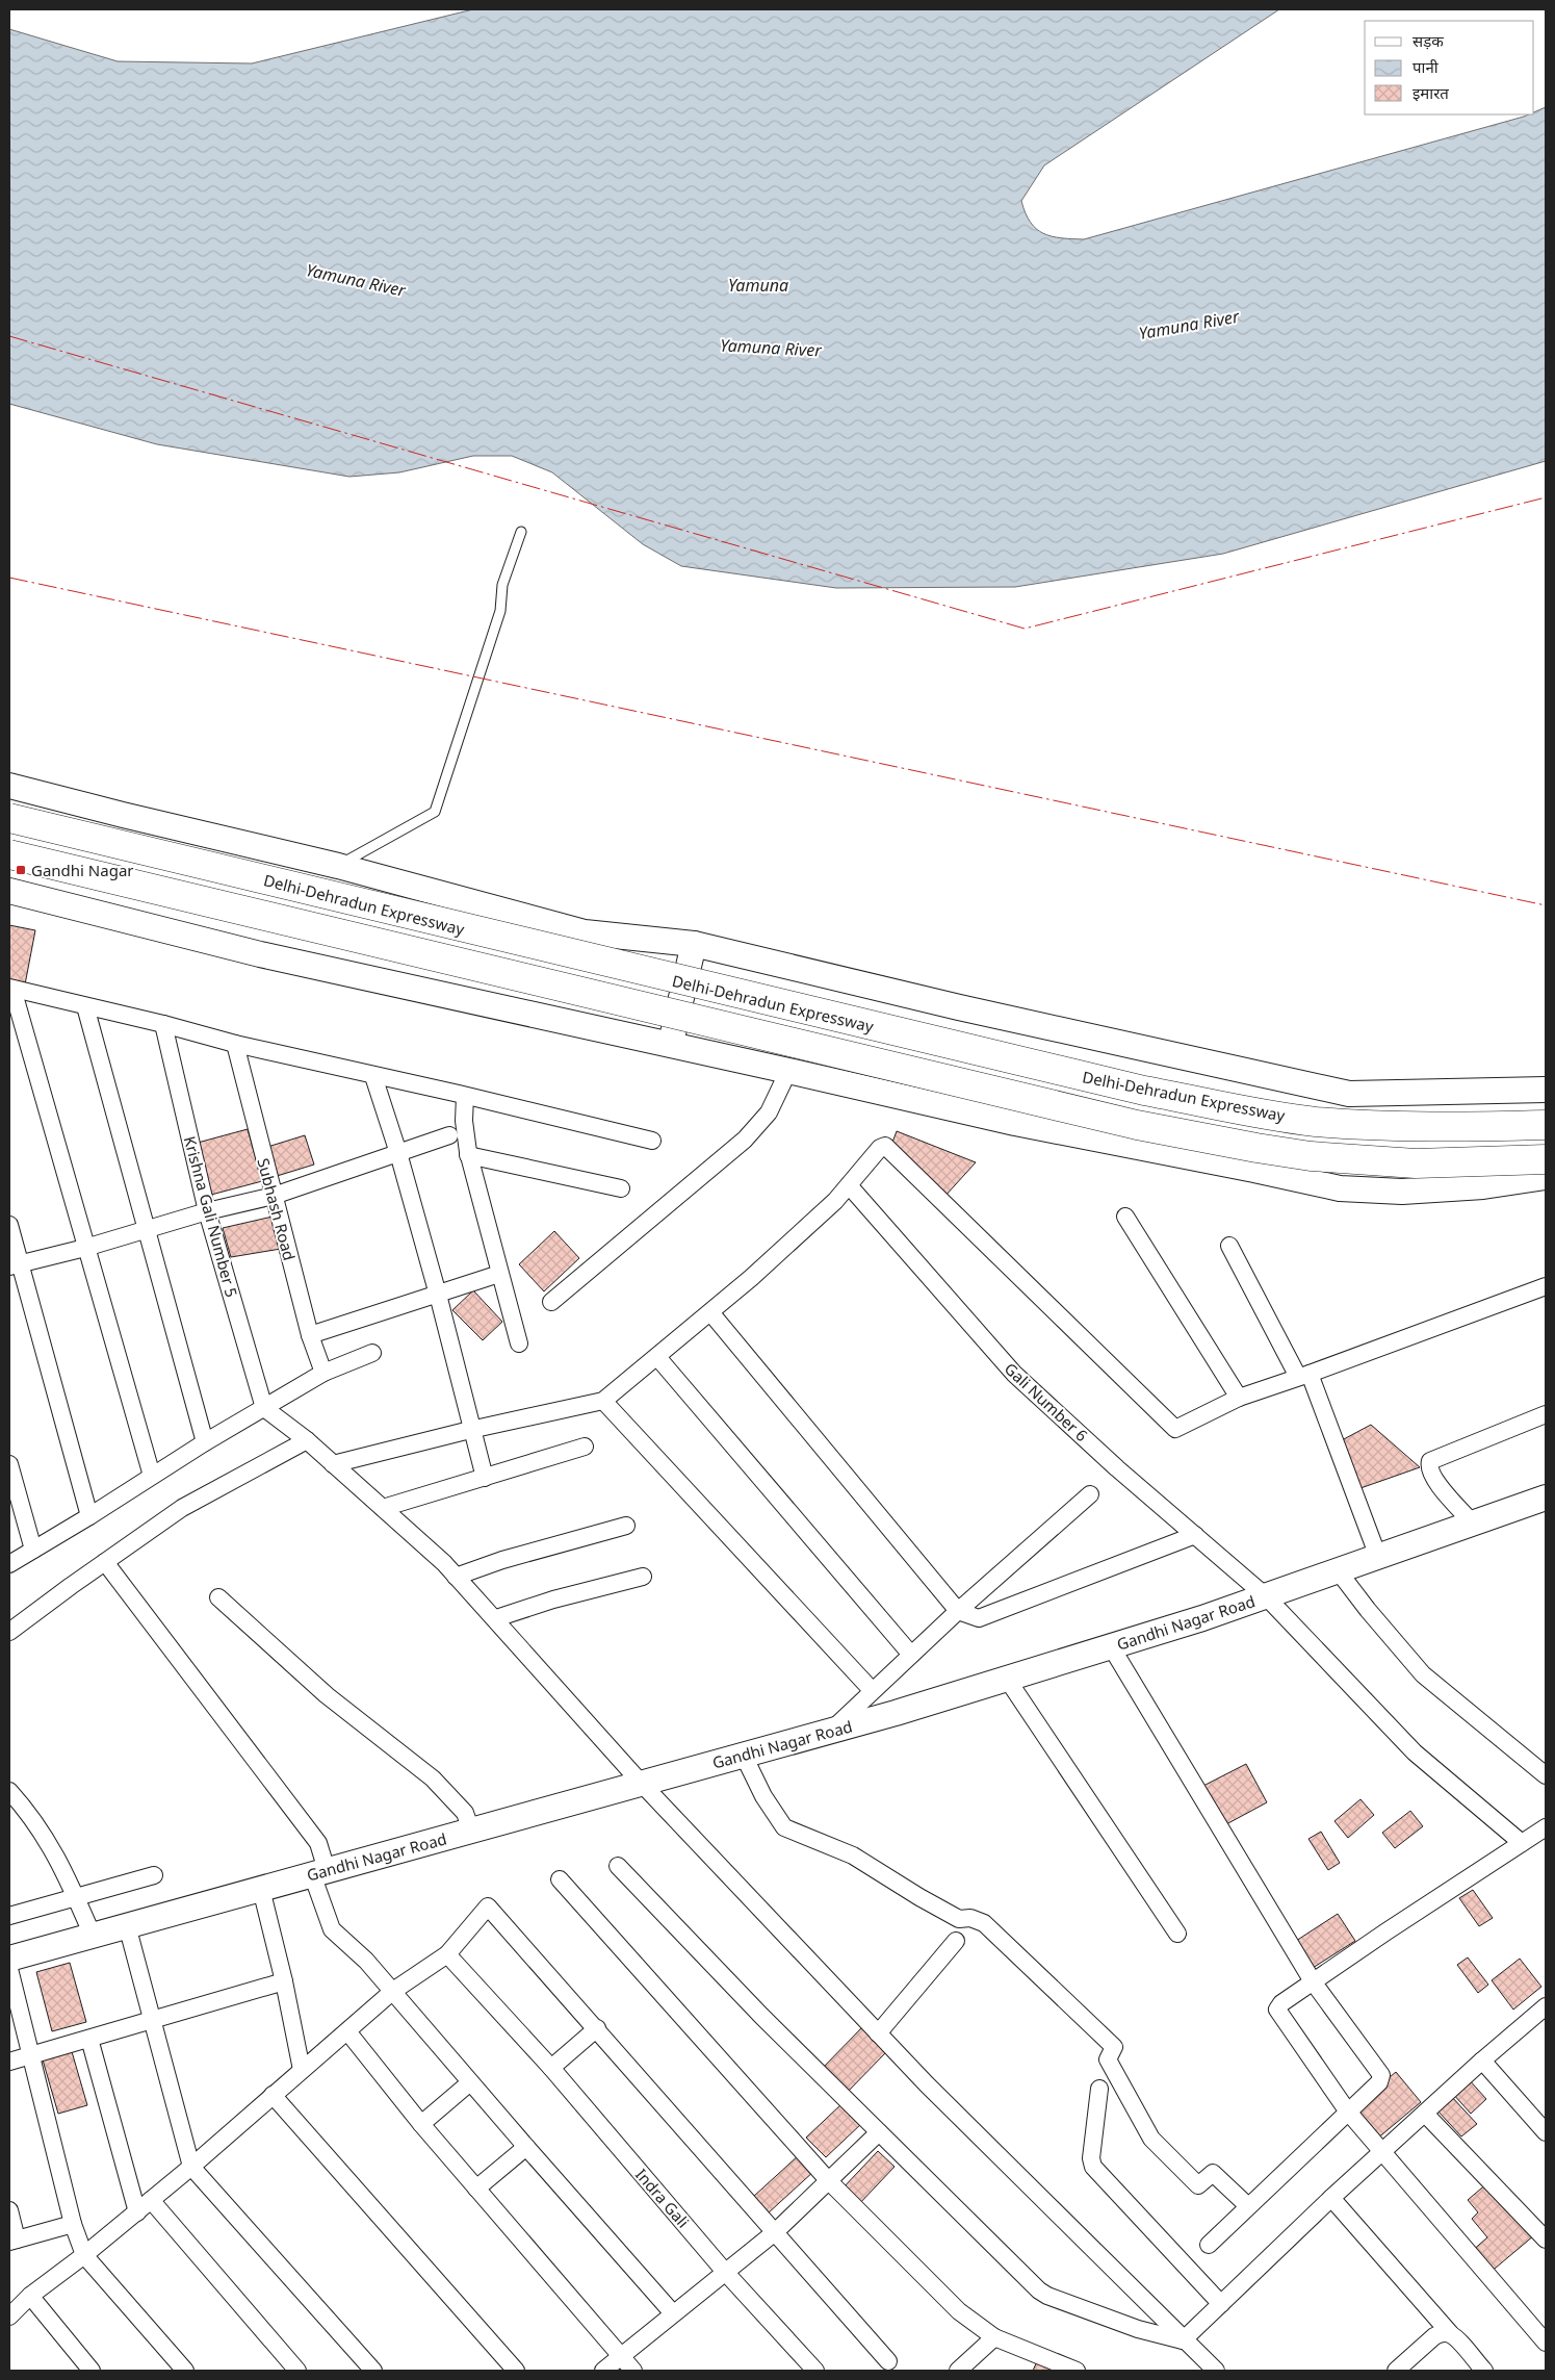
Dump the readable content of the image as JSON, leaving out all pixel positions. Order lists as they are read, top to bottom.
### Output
{
  "streets": {
    "highway": ["Delhi-Dehradun Expressway"],
    "street": [
      "Subhash Road",
      "Krishna Gali Number 5",
      "Gali Number 6",
      "Gandhi Nagar Road",
      "Indra Gali"
    ]
  },
  "crossings": [
    ["Gali Number 6", "Gandhi Nagar Road"]
  ],
  "water": ["Yamuna River", "Yamuna"],
  "places": {
    "transit": ["Gandhi Nagar"]
  },
  "legend": ["सड़क", "पानी", "इमारत"]
}
